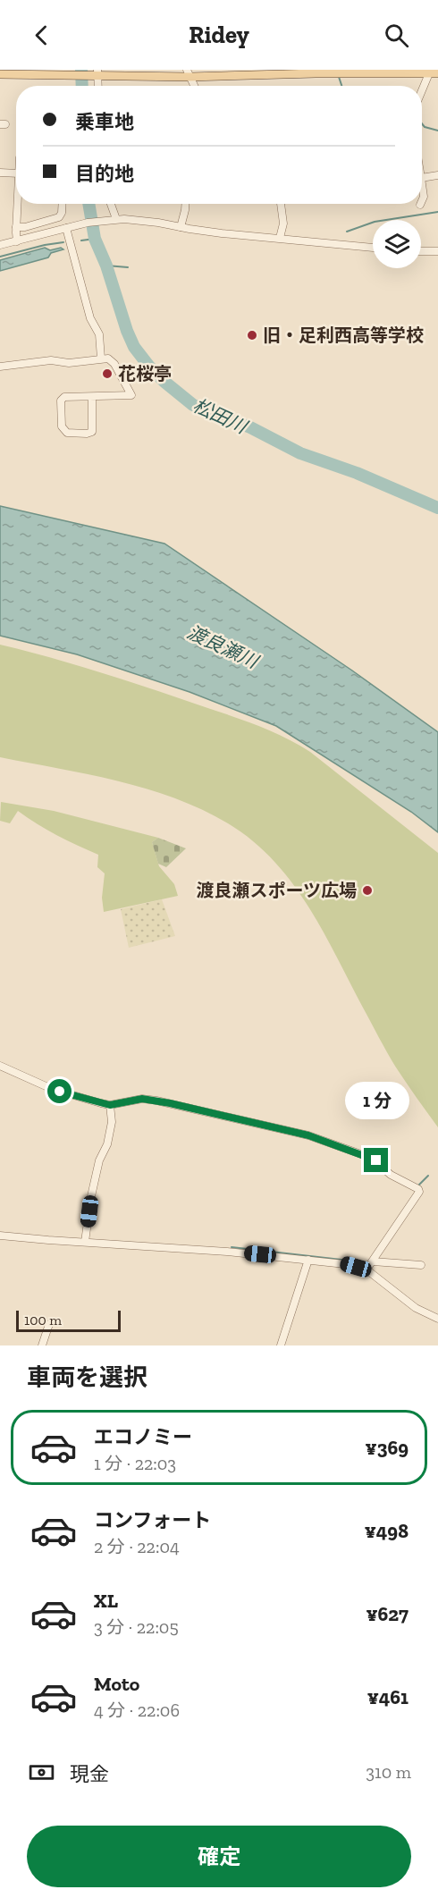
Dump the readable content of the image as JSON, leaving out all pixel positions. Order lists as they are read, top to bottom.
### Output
{
  "water": ["松田川", "渡良瀬川"],
  "places": ["旧・足利西高等学校", "花桜亭", "渡良瀬スポーツ広場"],
  "scale_bar": "100 m",
  "page": {
    "header": "Ridey",
    "banner": ["乗車地", "目的地"],
    "bubble": "1 分",
    "scale": "100 m",
    "heading": "車両を選択",
    "list": [
      {
        "name": "エコノミー",
        "note": "1 分 · 22:03",
        "value": "¥369"
      },
      {
        "name": "コンフォート",
        "note": "2 分 · 22:04",
        "value": "¥498"
      },
      {
        "name": "XL",
        "note": "3 分 · 22:05",
        "value": "¥627"
      },
      {
        "name": "Moto",
        "note": "4 分 · 22:06",
        "value": "¥461"
      }
    ],
    "pay": ["現金", "310 m"],
    "buttons": "確定"
  }
}
